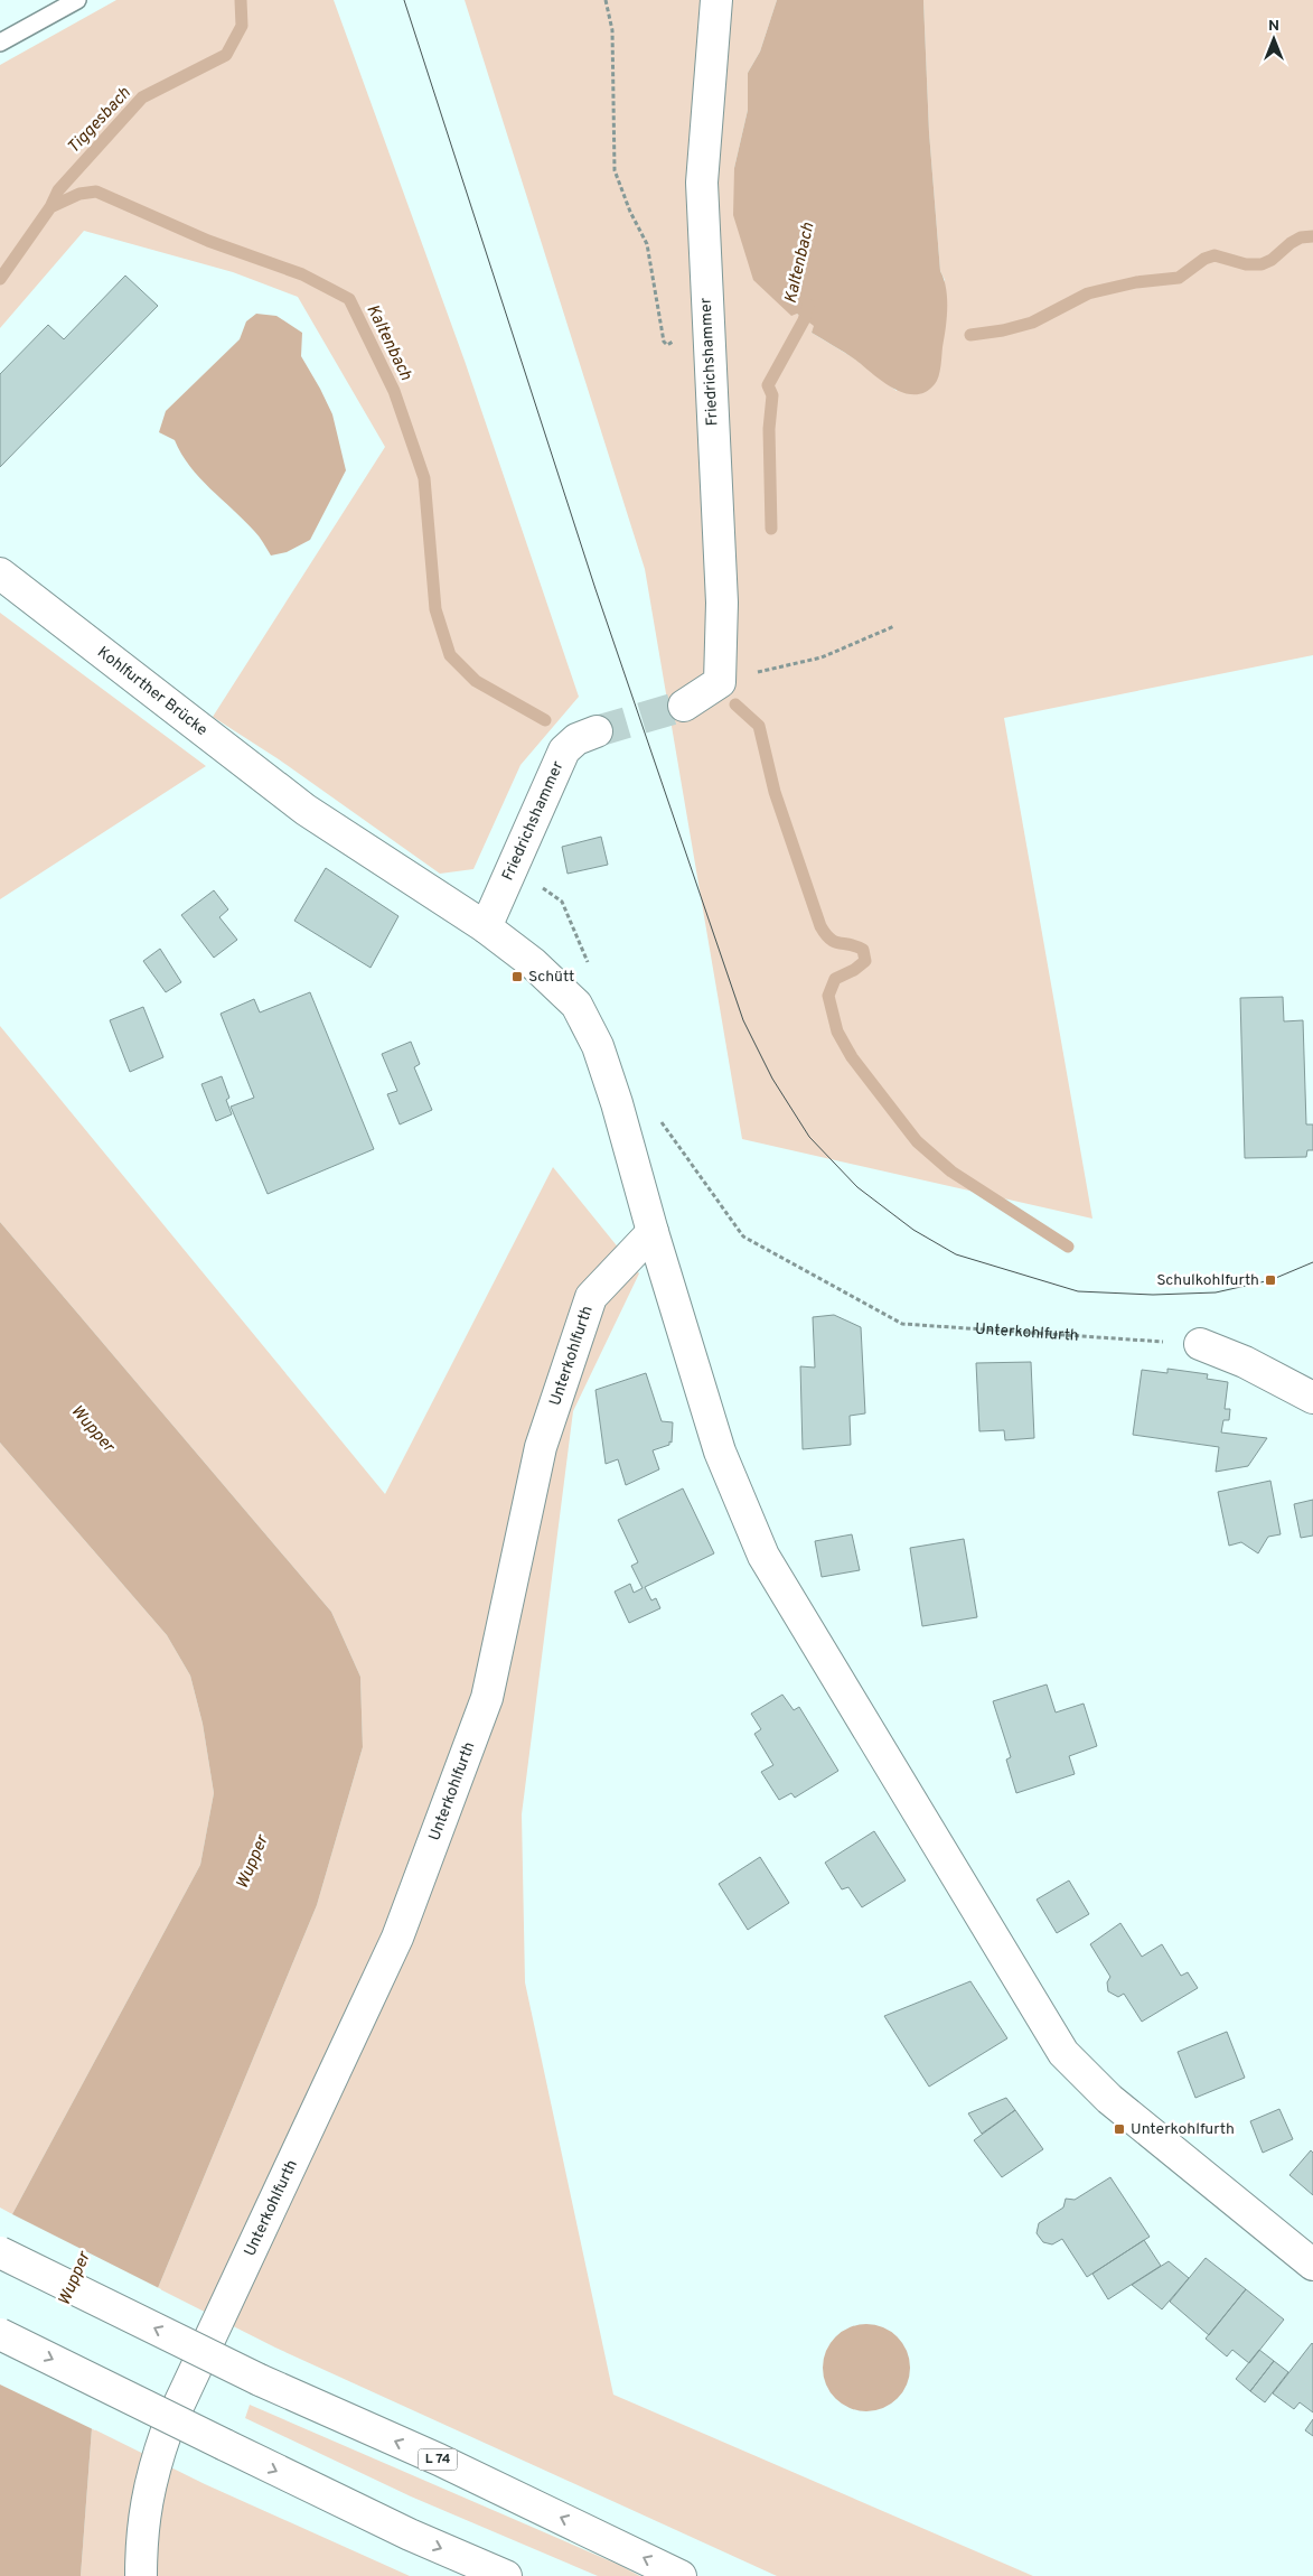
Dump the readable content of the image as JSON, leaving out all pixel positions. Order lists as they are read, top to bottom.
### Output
{
  "streets": {
    "main road": [
      "Friedrichshammer",
      "Kohlfurther Brücke",
      "Unterkohlfurth",
      "L 74"
    ]
  },
  "crossings": [
    ["Friedrichshammer", "Kohlfurther Brücke"]
  ],
  "water": ["Tiggesbach", "Kaltenbach", "Wupper"],
  "places": {
    "transit": ["Schütt", "Schulkohlfurth", "Unterkohlfurth"]
  },
  "north": "top"
}
